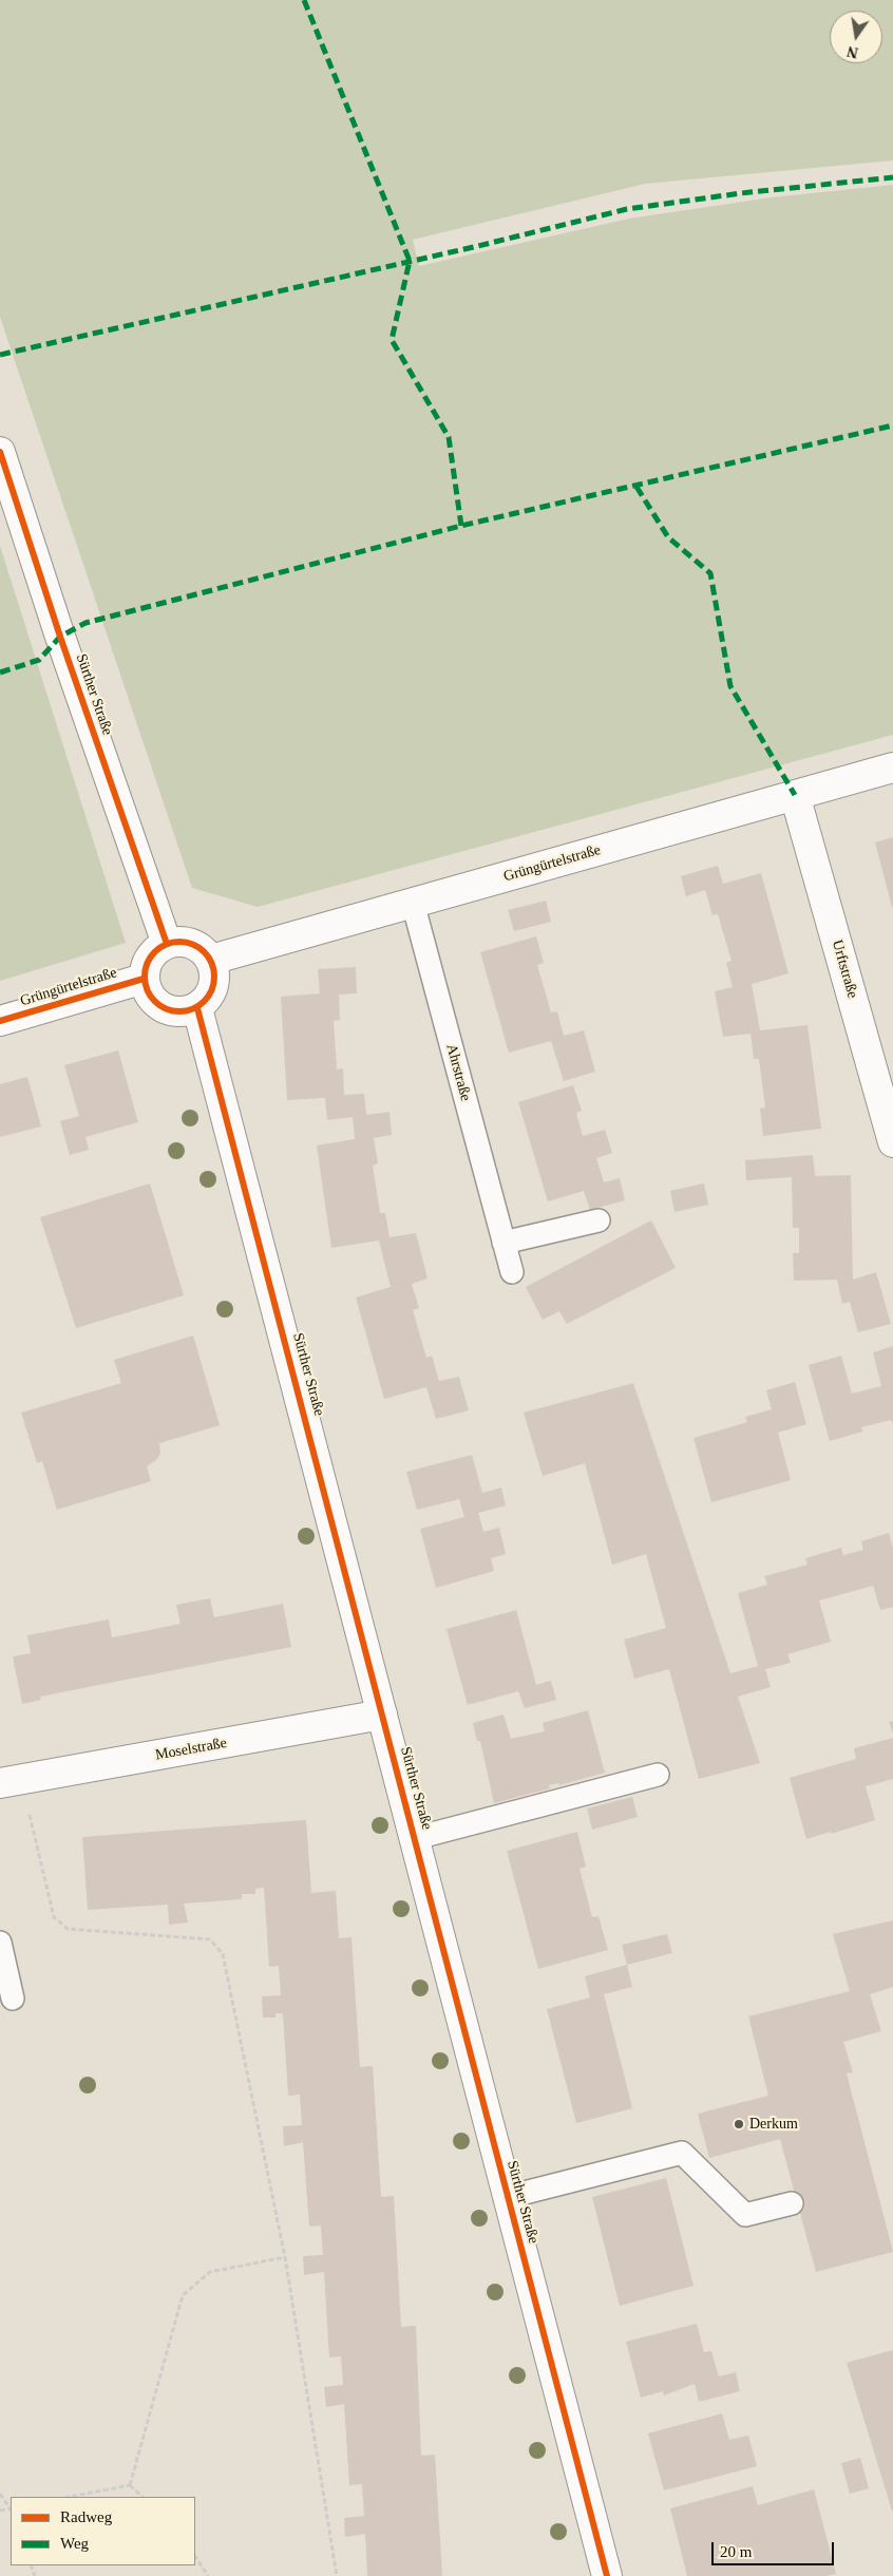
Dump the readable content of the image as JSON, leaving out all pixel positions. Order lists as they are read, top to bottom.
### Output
{
  "streets": {
    "street": [
      "Sürther Straße",
      "Grüngürtelstraße",
      "Urftstraße",
      "Moselstraße"
    ],
    "lane": ["Ahrstraße"]
  },
  "crossings": [
    ["Sürther Straße", "Grüngürtelstraße"],
    ["Sürther Straße", "Moselstraße"],
    ["Grüngürtelstraße", "Urftstraße"],
    ["Grüngürtelstraße", "Ahrstraße"]
  ],
  "places": ["Derkum"],
  "legend": ["Radweg", "Weg"],
  "scale_bar": "20 m",
  "north": "bottom"
}
